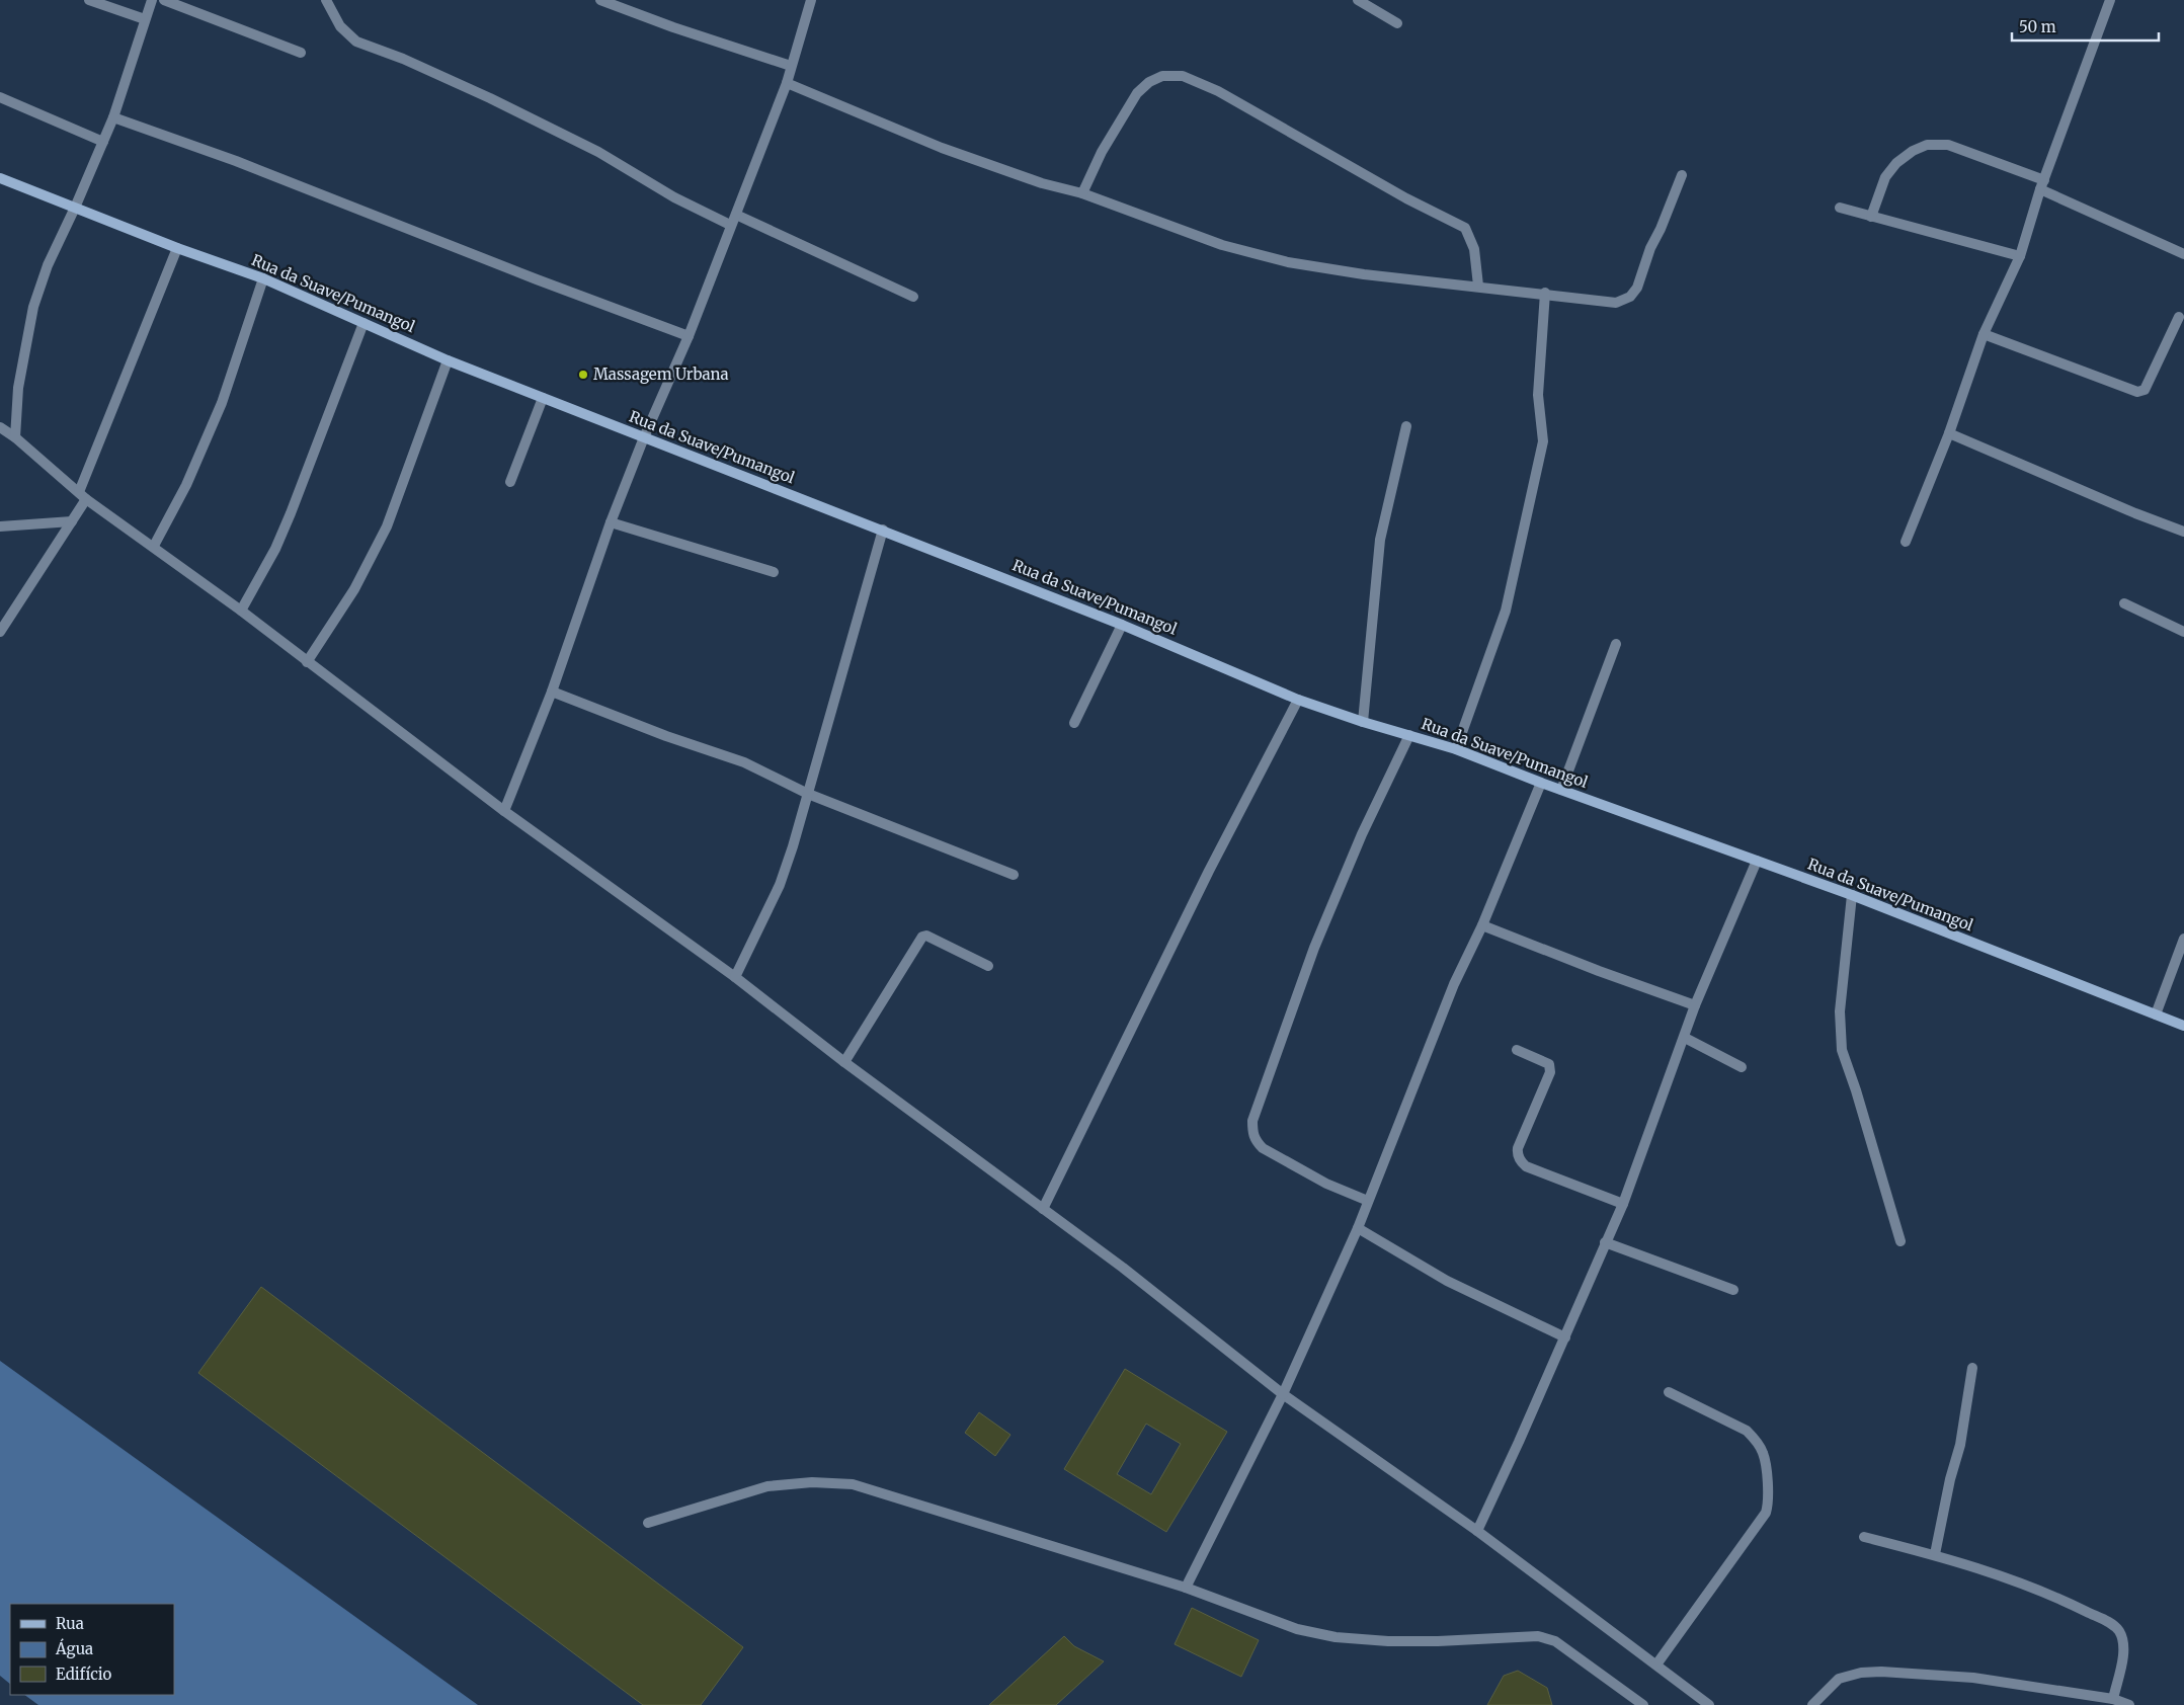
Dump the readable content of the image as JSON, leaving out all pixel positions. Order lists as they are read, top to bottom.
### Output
{
  "streets": {
    "street": ["Rua da Suave/Pumangol"]
  },
  "places": ["Massagem Urbana"],
  "legend": ["Rua", "Água", "Edifício"],
  "scale_bar": "50 m"
}
